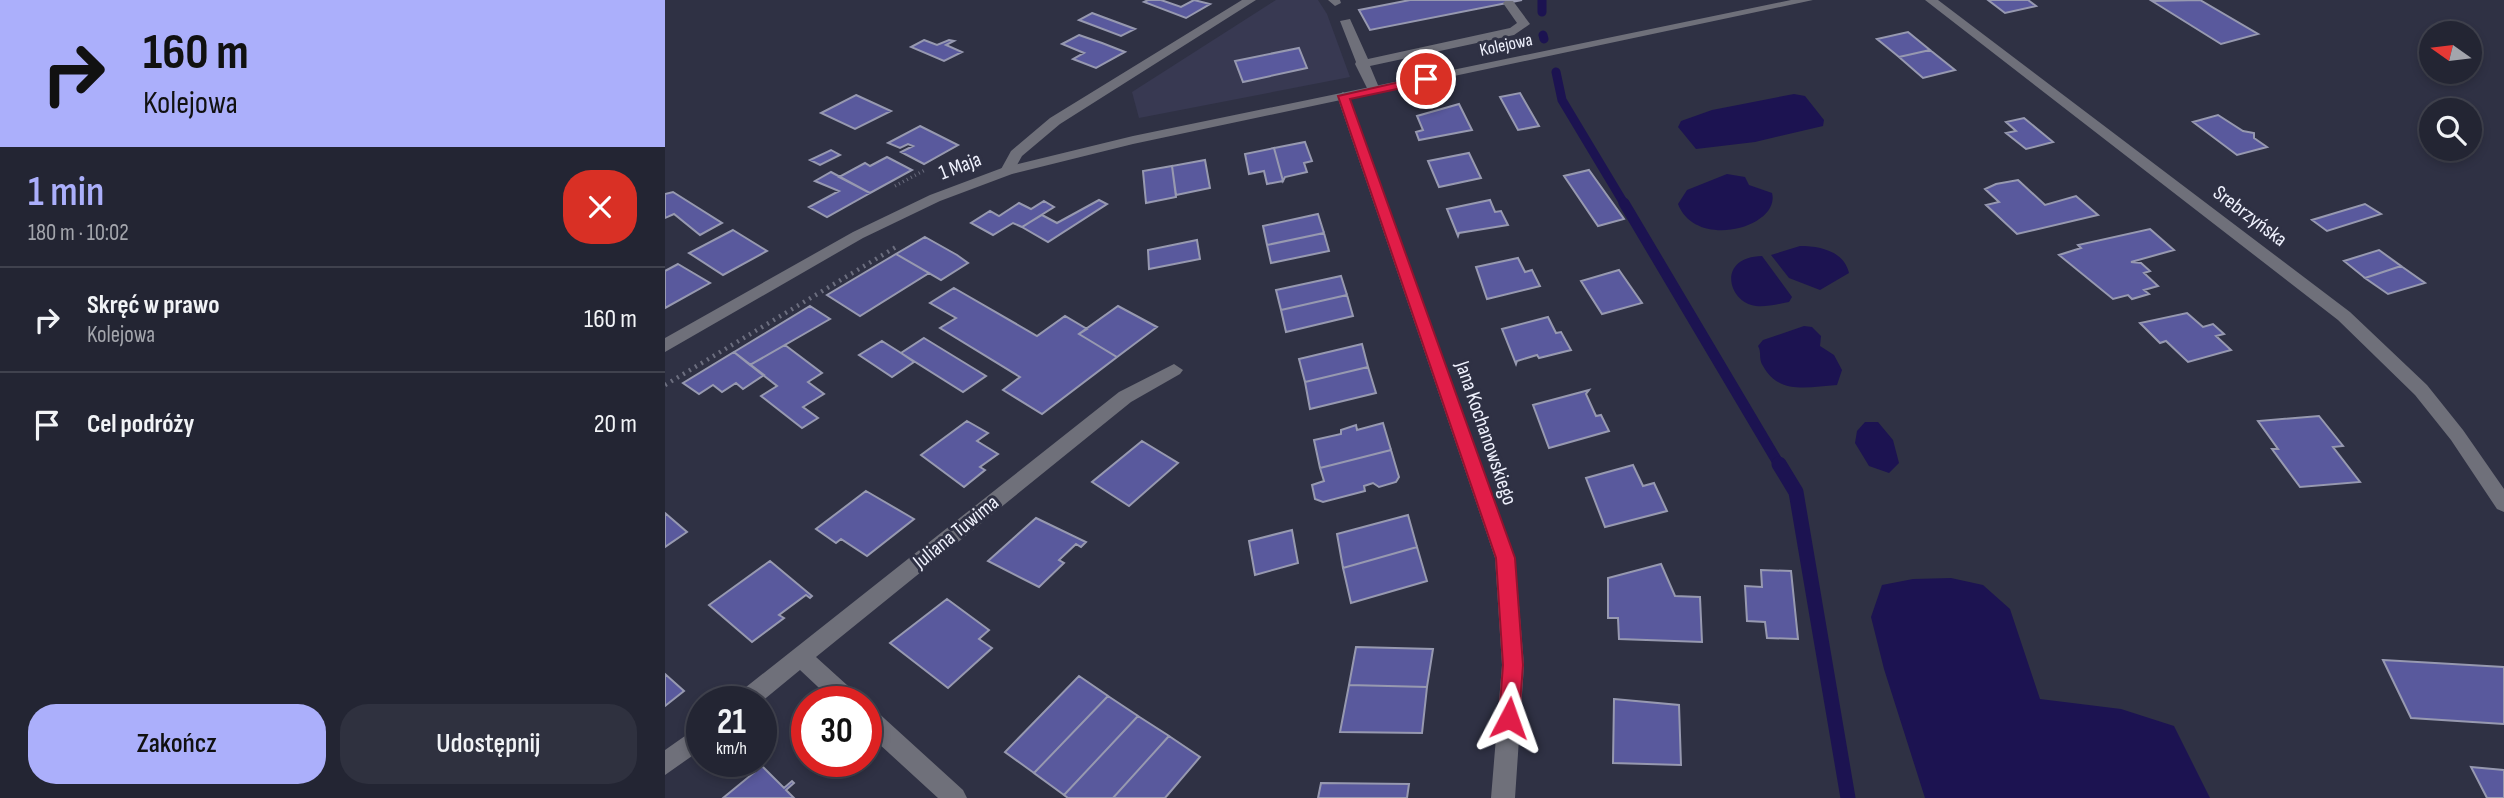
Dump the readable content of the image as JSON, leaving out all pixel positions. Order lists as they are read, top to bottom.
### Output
{
  "streets": {
    "street": [
      "Kolejowa",
      "1 Maja",
      "Srebrzyńska",
      "Jana Kochanowskiego",
      "Juliana Tuwima"
    ]
  },
  "crossings": [
    ["Kolejowa", "1 Maja"],
    ["Kolejowa", "Jana Kochanowskiego"]
  ],
  "north": "left",
  "page": {
    "turn": ["160 m", "Kolejowa"],
    "heading": ["1 min", "180 m · 10:02"],
    "list": [
      {
        "name": "Skręć w prawo",
        "note": "Kolejowa",
        "value": "160 m"
      },
      {
        "name": "Cel podróży",
        "value": "20 m"
      }
    ],
    "speed": "21 km/h",
    "limit": "30",
    "buttons": ["Zakończ", "Udostępnij"]
  }
}
